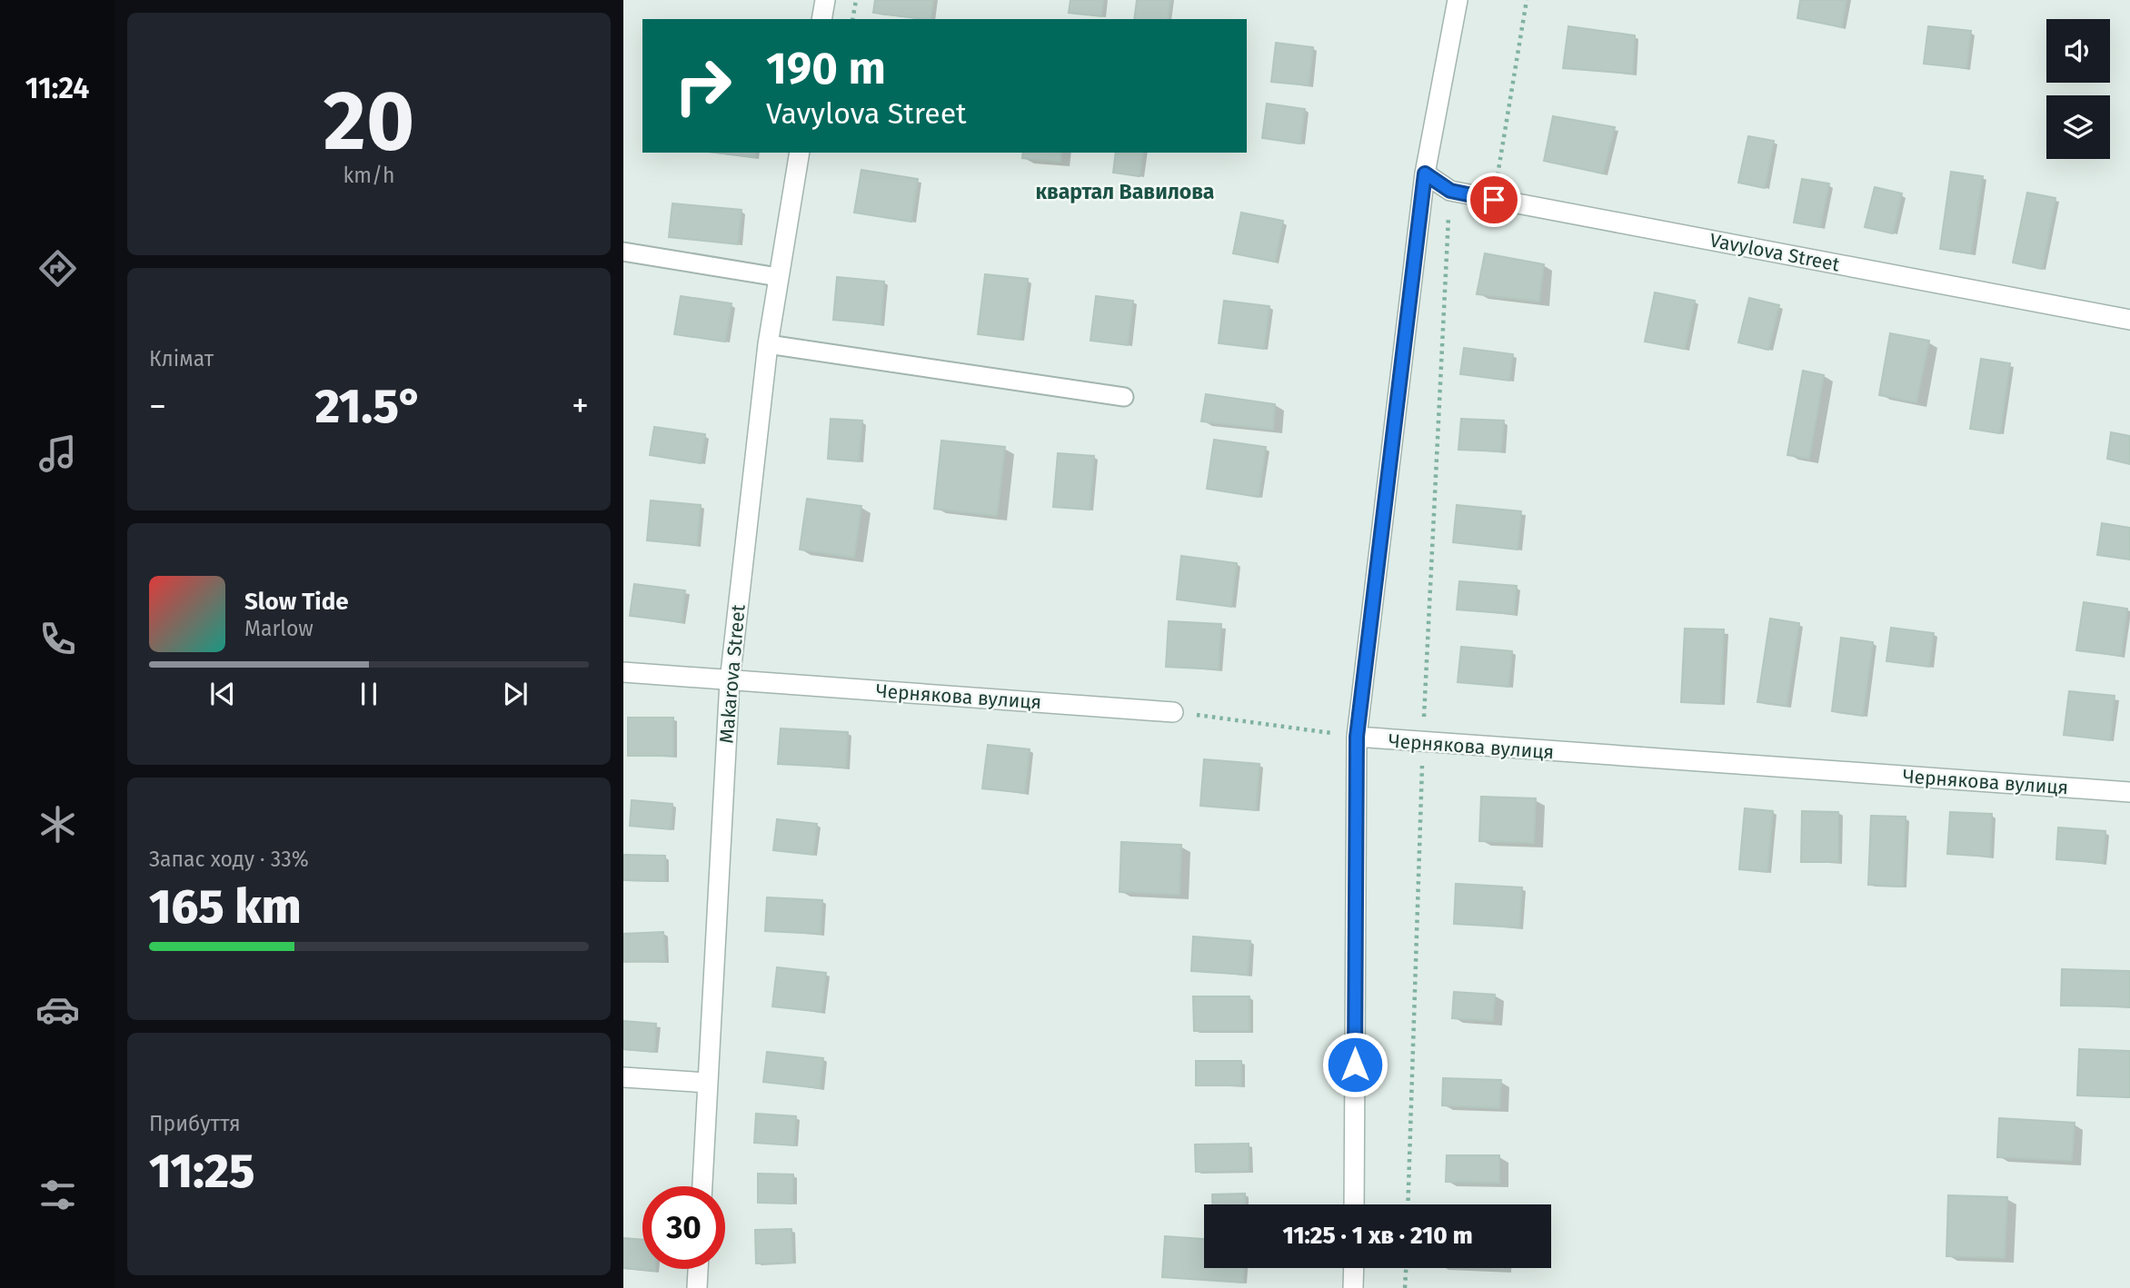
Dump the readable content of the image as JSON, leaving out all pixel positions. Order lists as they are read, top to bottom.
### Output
{
  "streets": {
    "street": ["Vavylova Street", "Makarova Street", "Чернякова вулиця"]
  },
  "crossings": [
    ["Makarova Street", "Чернякова вулиця"]
  ],
  "districts": ["квартал Вавилова"],
  "page": {
    "tabs": "11:24",
    "tile": [
      ["20", "km/h"],
      "Клімат",
      ["Запас ходу · 33%", "165 km"],
      ["Прибуття", "11:25"]
    ],
    "turn": ["190 m", "Vavylova Street"],
    "heat": ["−", "21.5°", "+"],
    "song": ["Slow Tide", "Marlow"],
    "limit": "30",
    "trip": "11:25 · 1 хв · 210 m"
  }
}
